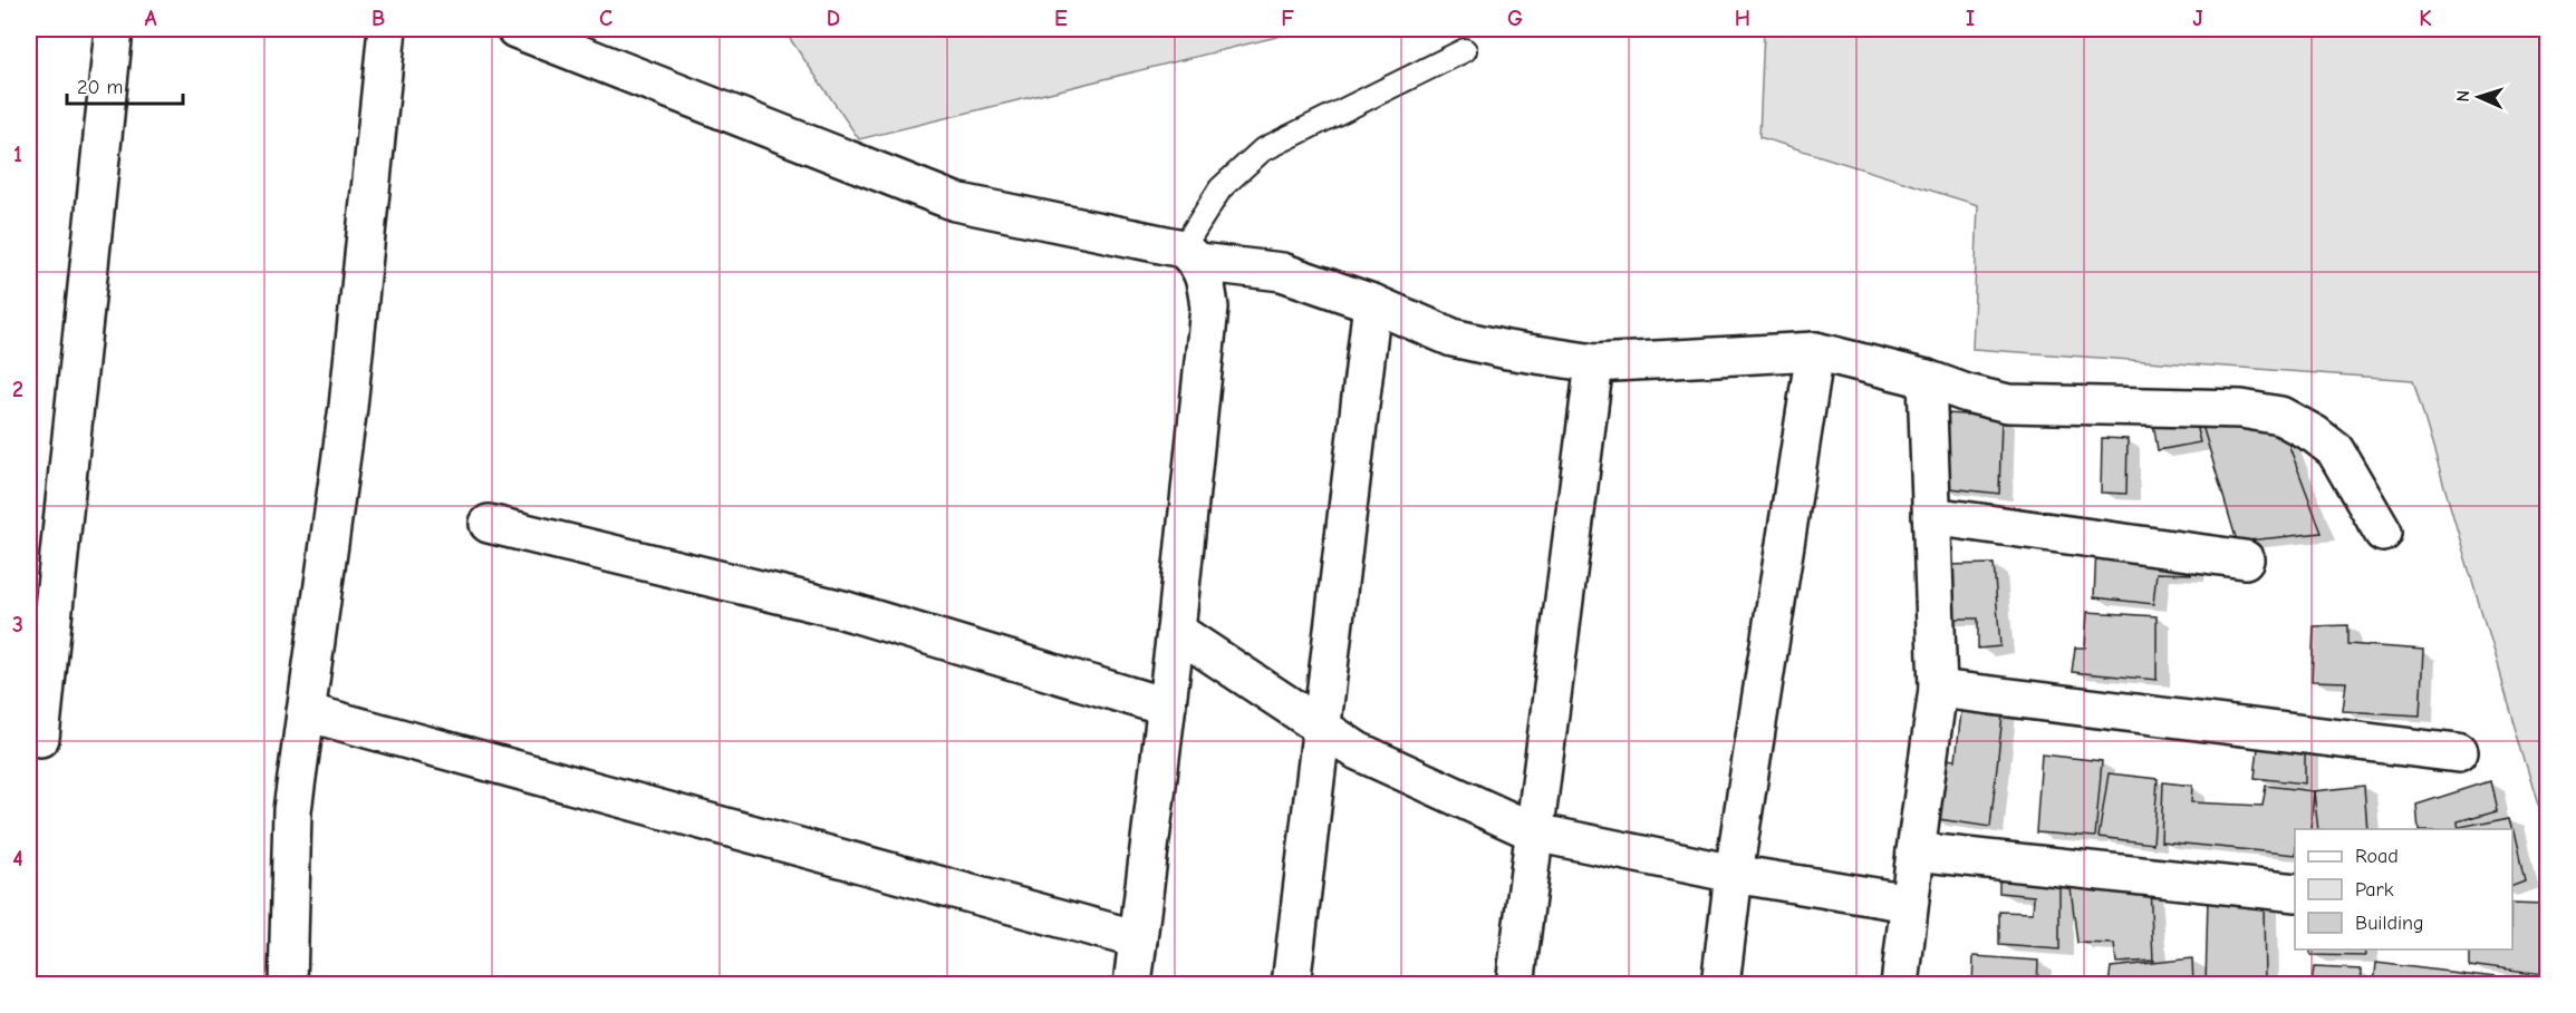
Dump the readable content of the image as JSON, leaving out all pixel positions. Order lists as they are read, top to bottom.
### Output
{
  "legend": ["Road", "Park", "Building"],
  "scale_bar": "20 m",
  "north": "left",
  "grid": {
    "columns": [
      "A",
      "B",
      "C",
      "D",
      "E",
      "F",
      "G",
      "H",
      "I",
      "J",
      "K"
    ],
    "rows": [
      "1",
      "2",
      "3",
      "4"
    ]
  }
}
